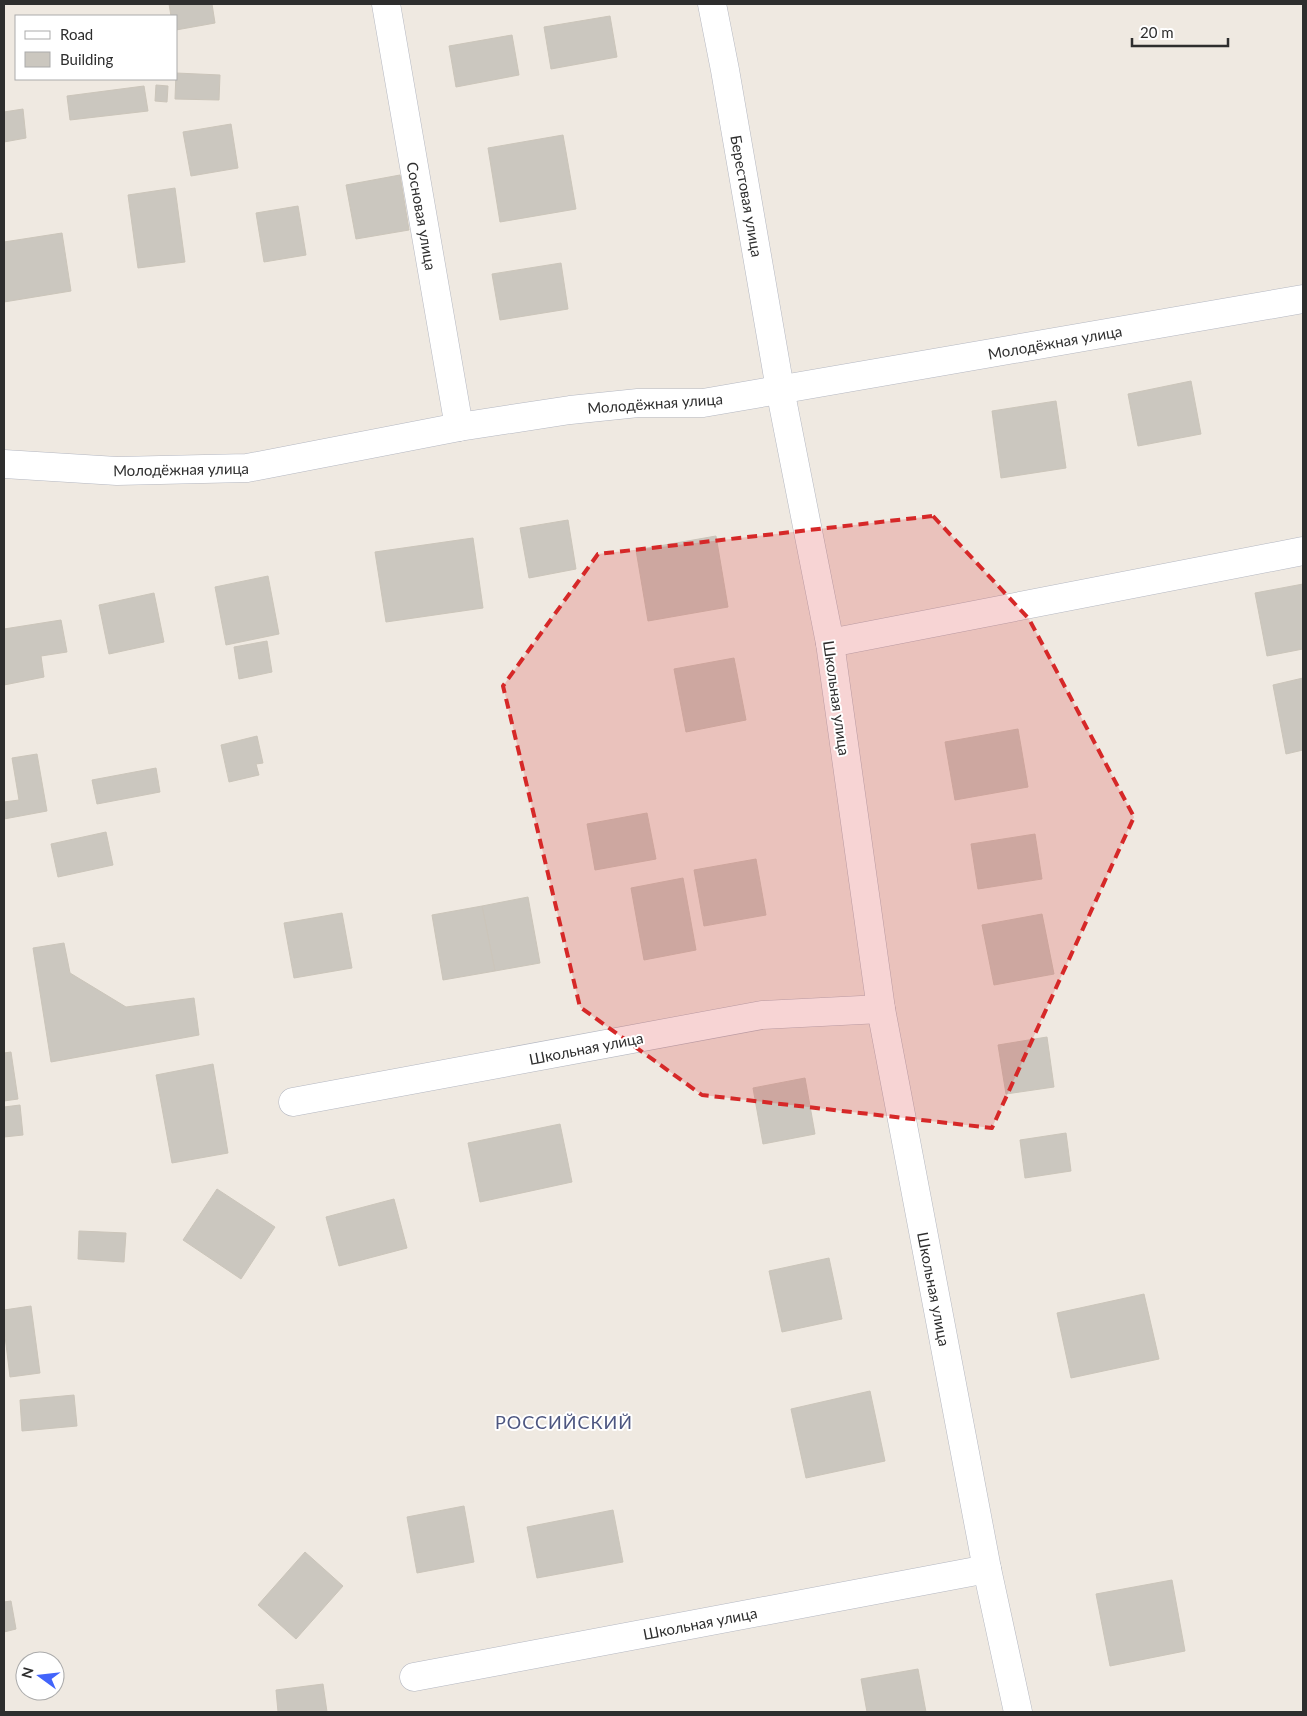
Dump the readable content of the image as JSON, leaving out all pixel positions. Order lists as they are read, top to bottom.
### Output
{
  "streets": {
    "street": [
      "Берестовая улица",
      "Сосновая улица",
      "Молодёжная улица",
      "Школьная улица"
    ]
  },
  "crossings": [
    ["Берестовая улица", "Молодёжная улица"],
    ["Берестовая улица", "Школьная улица"],
    ["Сосновая улица", "Молодёжная улица"],
    ["Молодёжная улица", "Школьная улица"]
  ],
  "districts": ["РОССИЙСКИЙ"],
  "legend": ["Road", "Building"],
  "scale_bar": "20 m",
  "north": "left"
}
